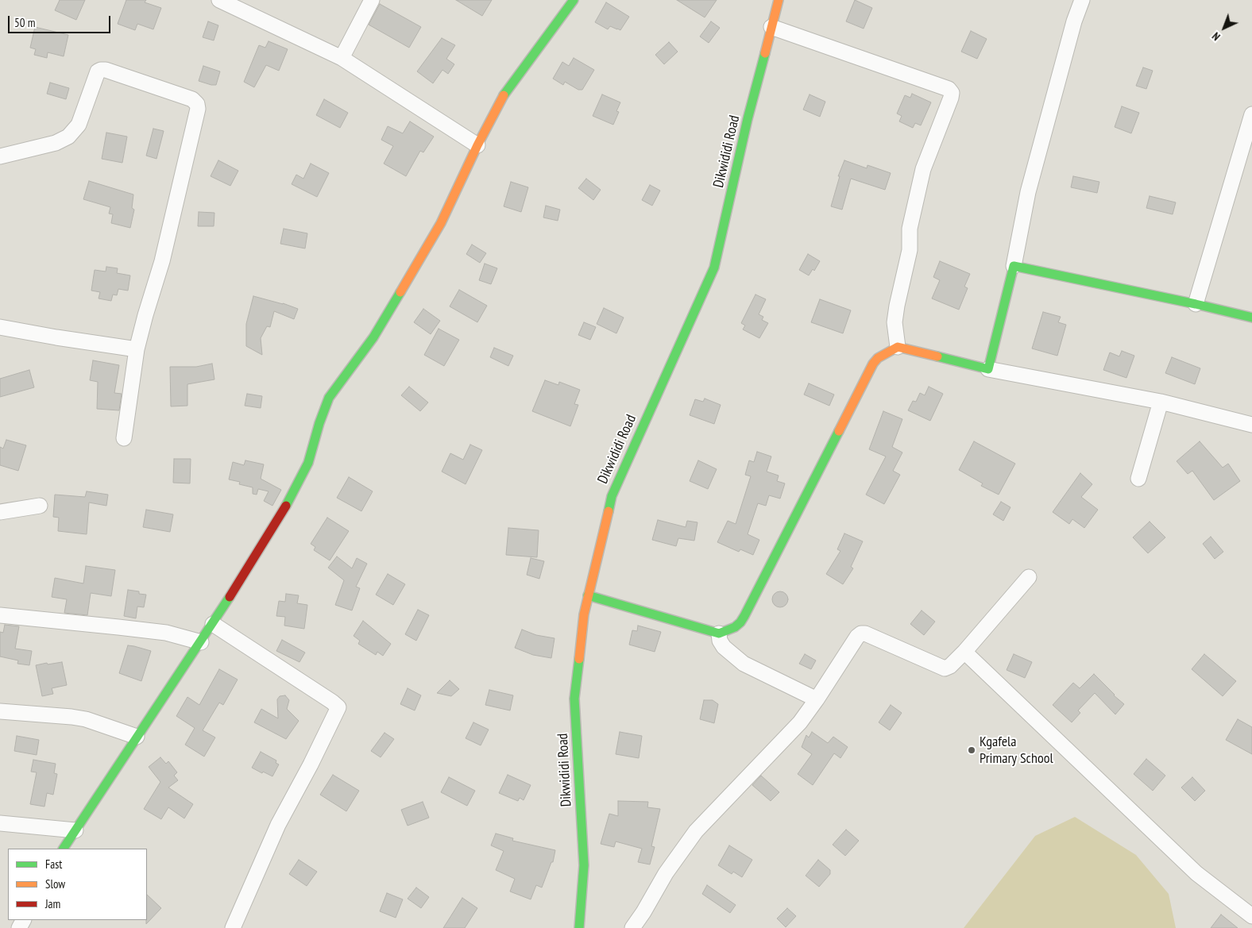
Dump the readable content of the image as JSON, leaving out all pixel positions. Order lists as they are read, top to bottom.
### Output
{
  "streets": {
    "street": ["Dikwididi Road"]
  },
  "places": ["Kgafela Primary School"],
  "legend": ["Fast", "Slow", "Jam"],
  "scale_bar": "50 m",
  "north": "bottom left"
}
